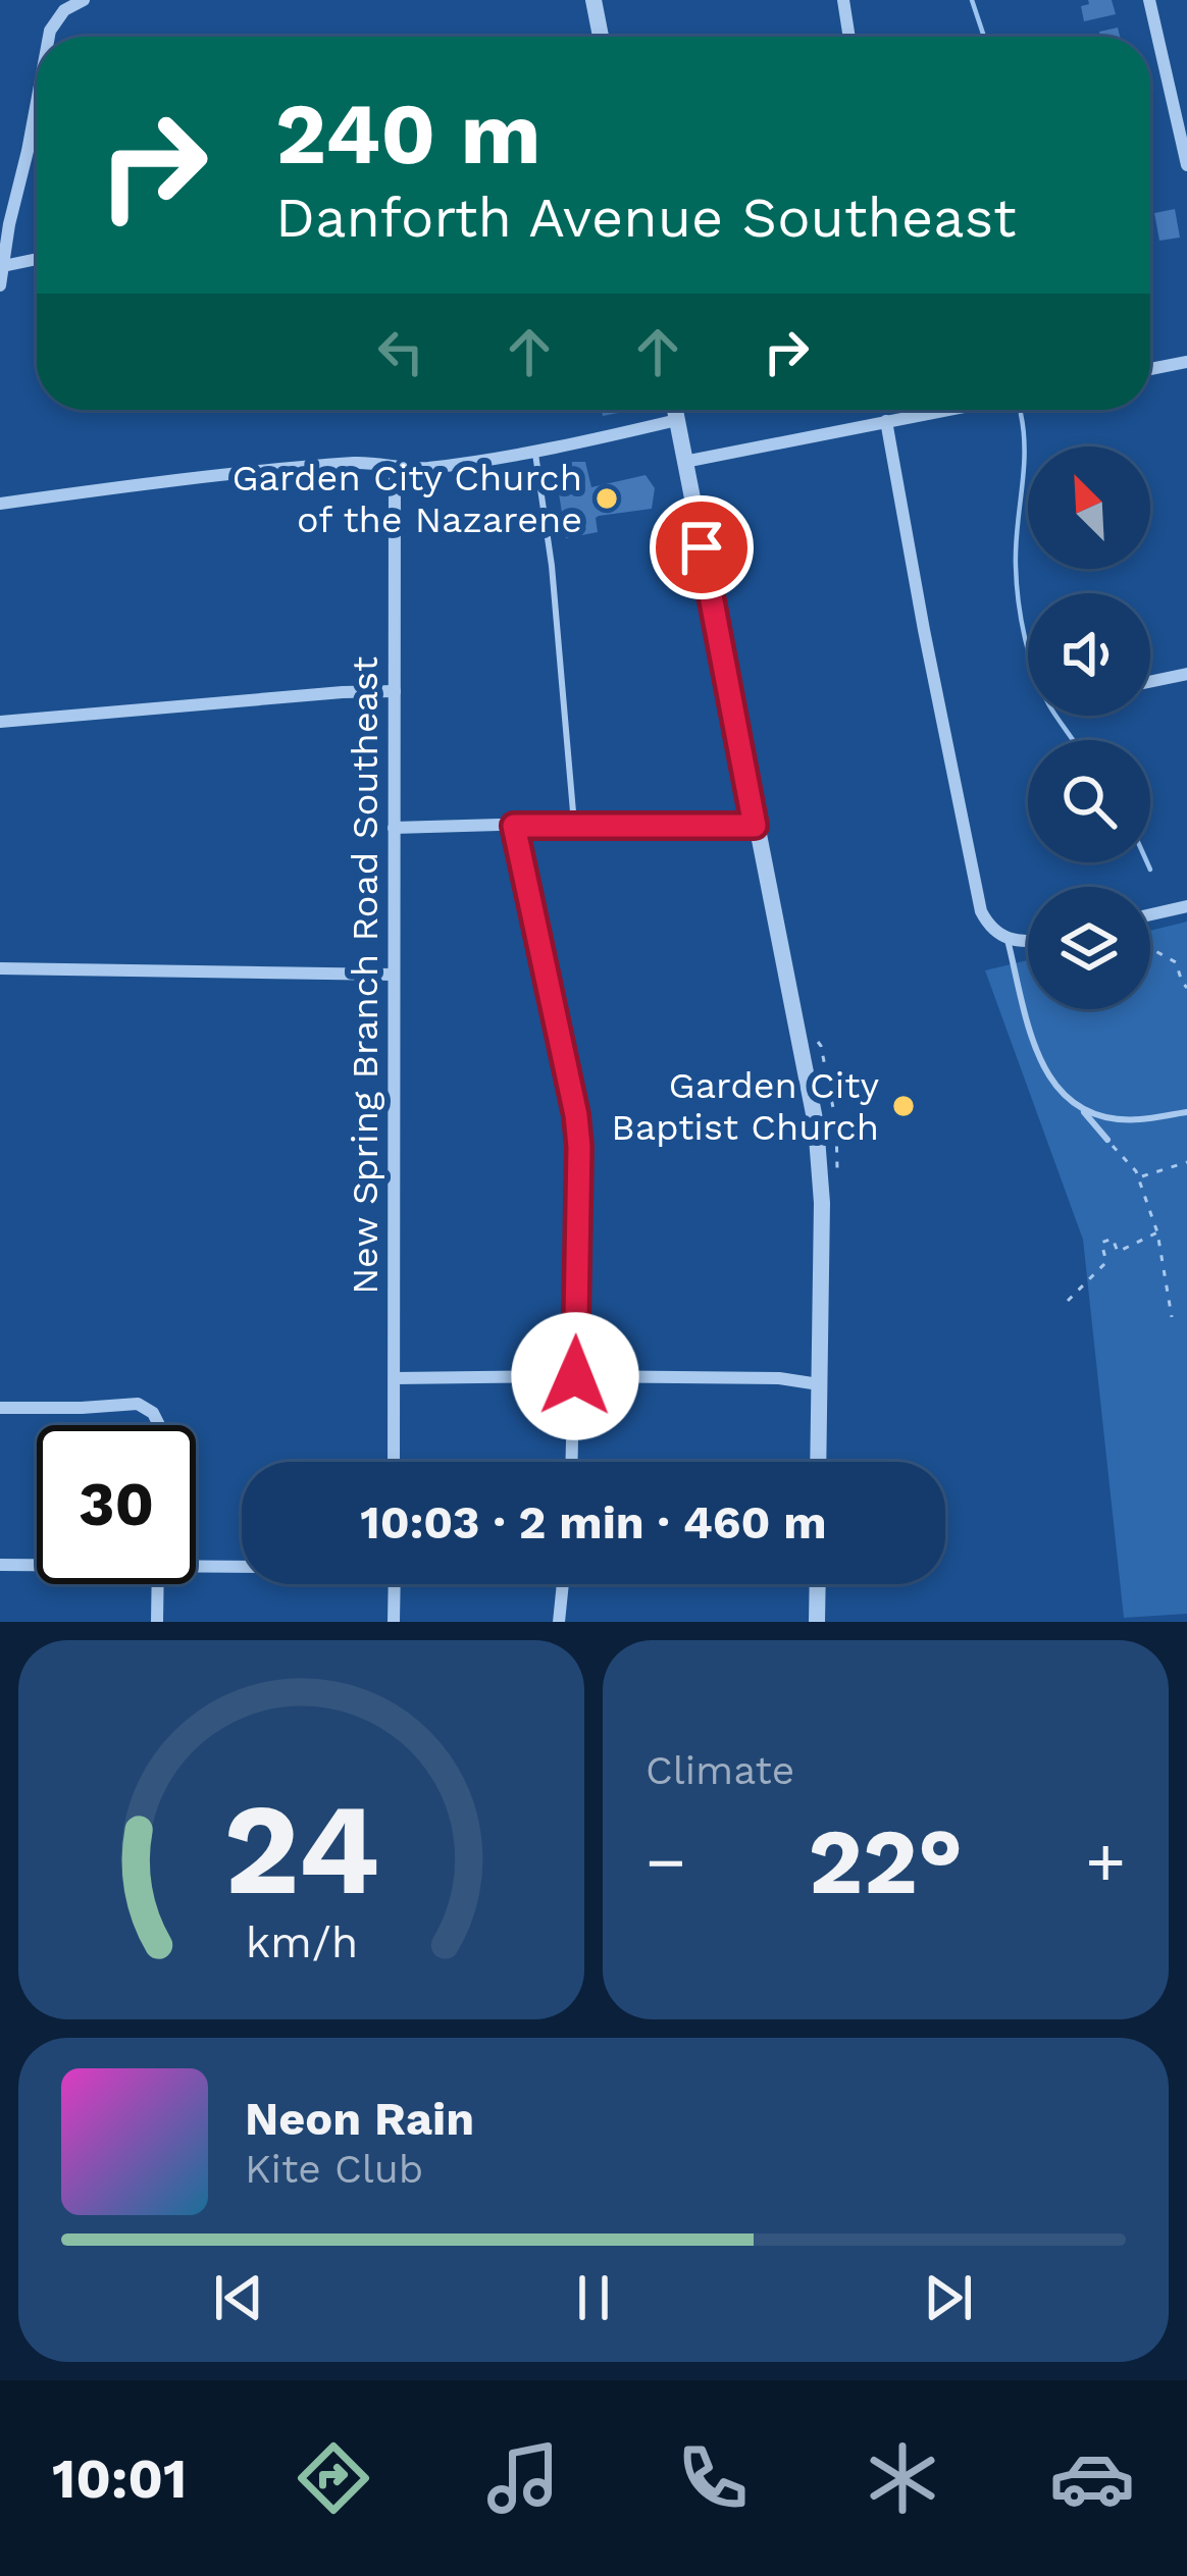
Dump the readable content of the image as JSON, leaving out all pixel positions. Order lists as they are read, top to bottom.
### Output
{
  "streets": {
    "street": ["New Spring Branch Road Southeast"]
  },
  "places": ["Garden City Church of the Nazarene", "Garden City Baptist Church"],
  "north": "top left",
  "page": {
    "turn": ["240 m", "Danforth Avenue Southeast"],
    "limit": "30",
    "trip": "10:03 · 2 min · 460 m",
    "tile": "Climate",
    "heat": ["−", "22°", "+"],
    "song": ["Neon Rain", "Kite Club"],
    "tabs": "10:01",
    "gauge": ["24", "km/h"]
  }
}
